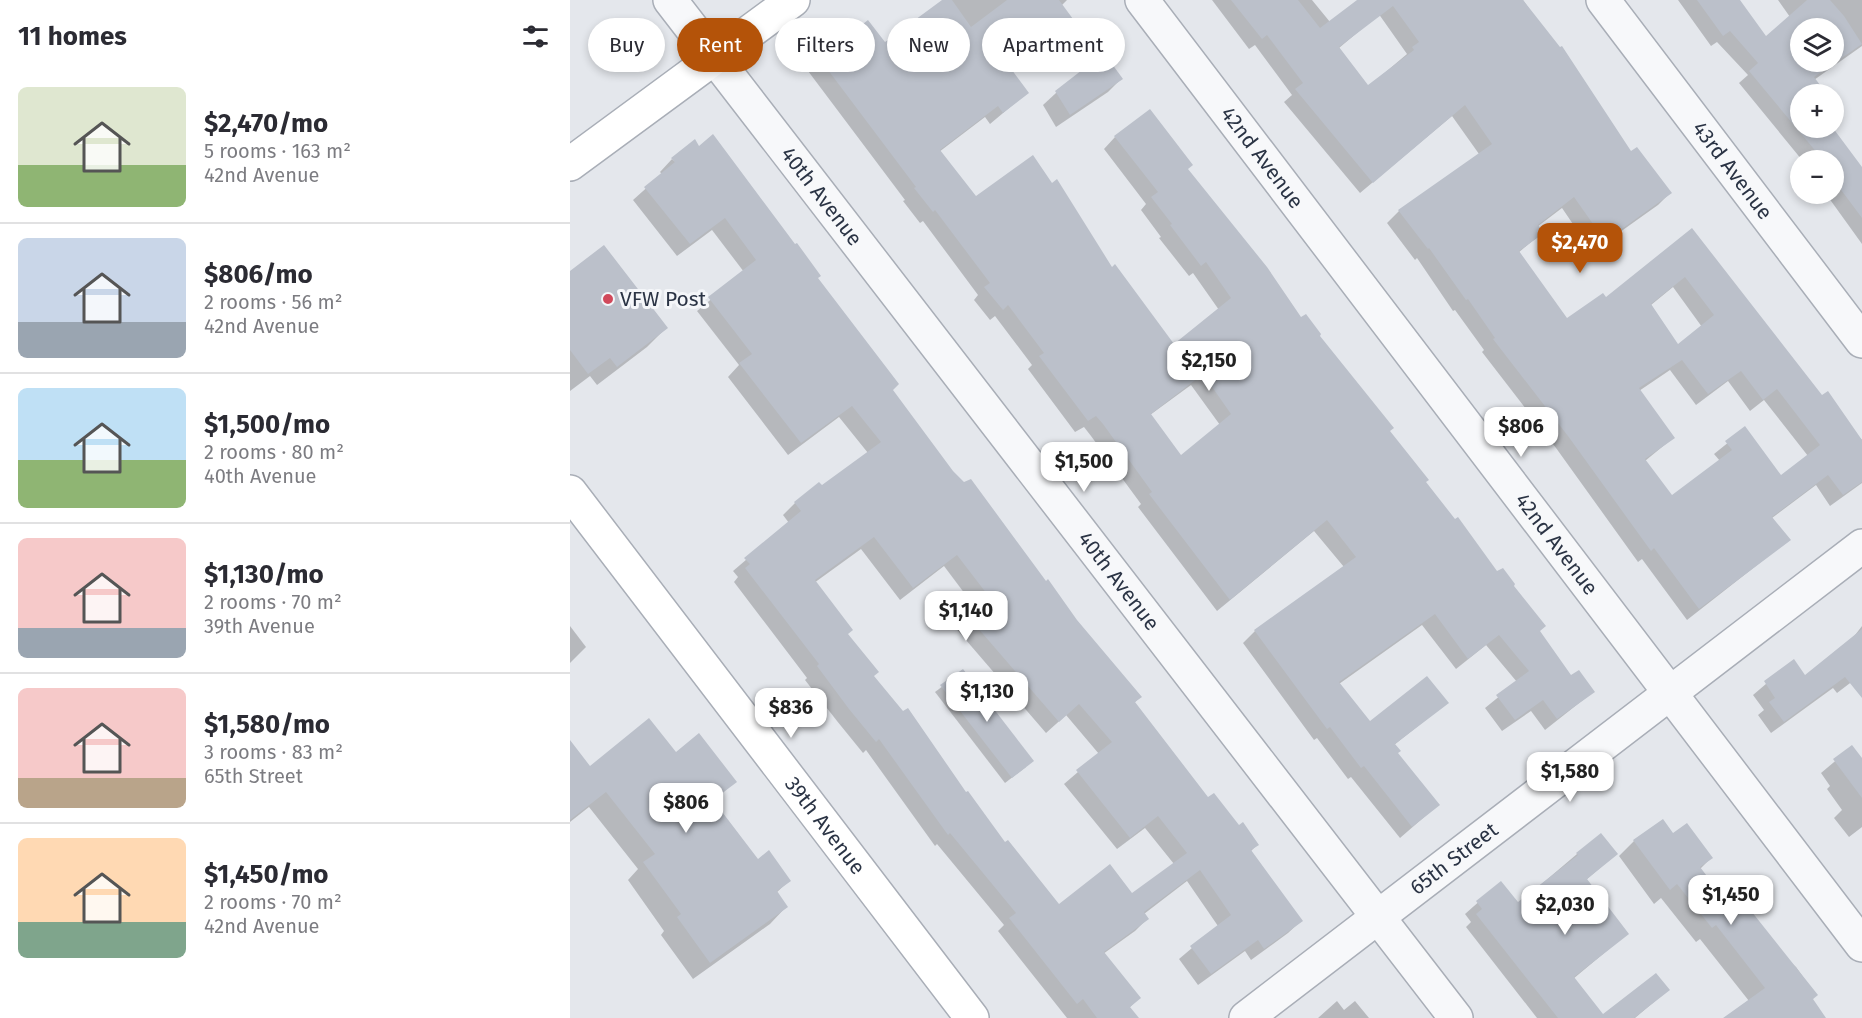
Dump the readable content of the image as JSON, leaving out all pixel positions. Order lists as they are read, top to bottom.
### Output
{
  "streets": {
    "main road": ["39th Avenue"],
    "street": [
      "42nd Avenue",
      "43rd Avenue",
      "40th Avenue",
      "65th Street"
    ]
  },
  "crossings": [
    ["42nd Avenue", "65th Street"],
    ["40th Avenue", "65th Street"]
  ],
  "places": ["VFW Post"],
  "page": {
    "heading": "11 homes",
    "map_buttons": ["+", "−"],
    "chip": [
      "Buy",
      "Rent",
      "Filters",
      "New",
      "Apartment"
    ],
    "list": [
      {
        "name": "$2,470/mo",
        "note": "5 rooms · 163 m² · 42nd Avenue"
      },
      {
        "name": "$806/mo",
        "note": "2 rooms · 56 m² · 42nd Avenue"
      },
      {
        "name": "$1,500/mo",
        "note": "2 rooms · 80 m² · 40th Avenue"
      },
      {
        "name": "$1,130/mo",
        "note": "2 rooms · 70 m² · 39th Avenue"
      },
      {
        "name": "$1,580/mo",
        "note": "3 rooms · 83 m² · 65th Street"
      },
      {
        "name": "$1,450/mo",
        "note": "2 rooms · 70 m² · 42nd Avenue"
      }
    ],
    "price": [
      "$2,470",
      "$2,150",
      "$806",
      "$1,500",
      "$1,140",
      "$1,130",
      "$836",
      "$1,580",
      "$806",
      "$1,450",
      "$2,030"
    ]
  }
}
